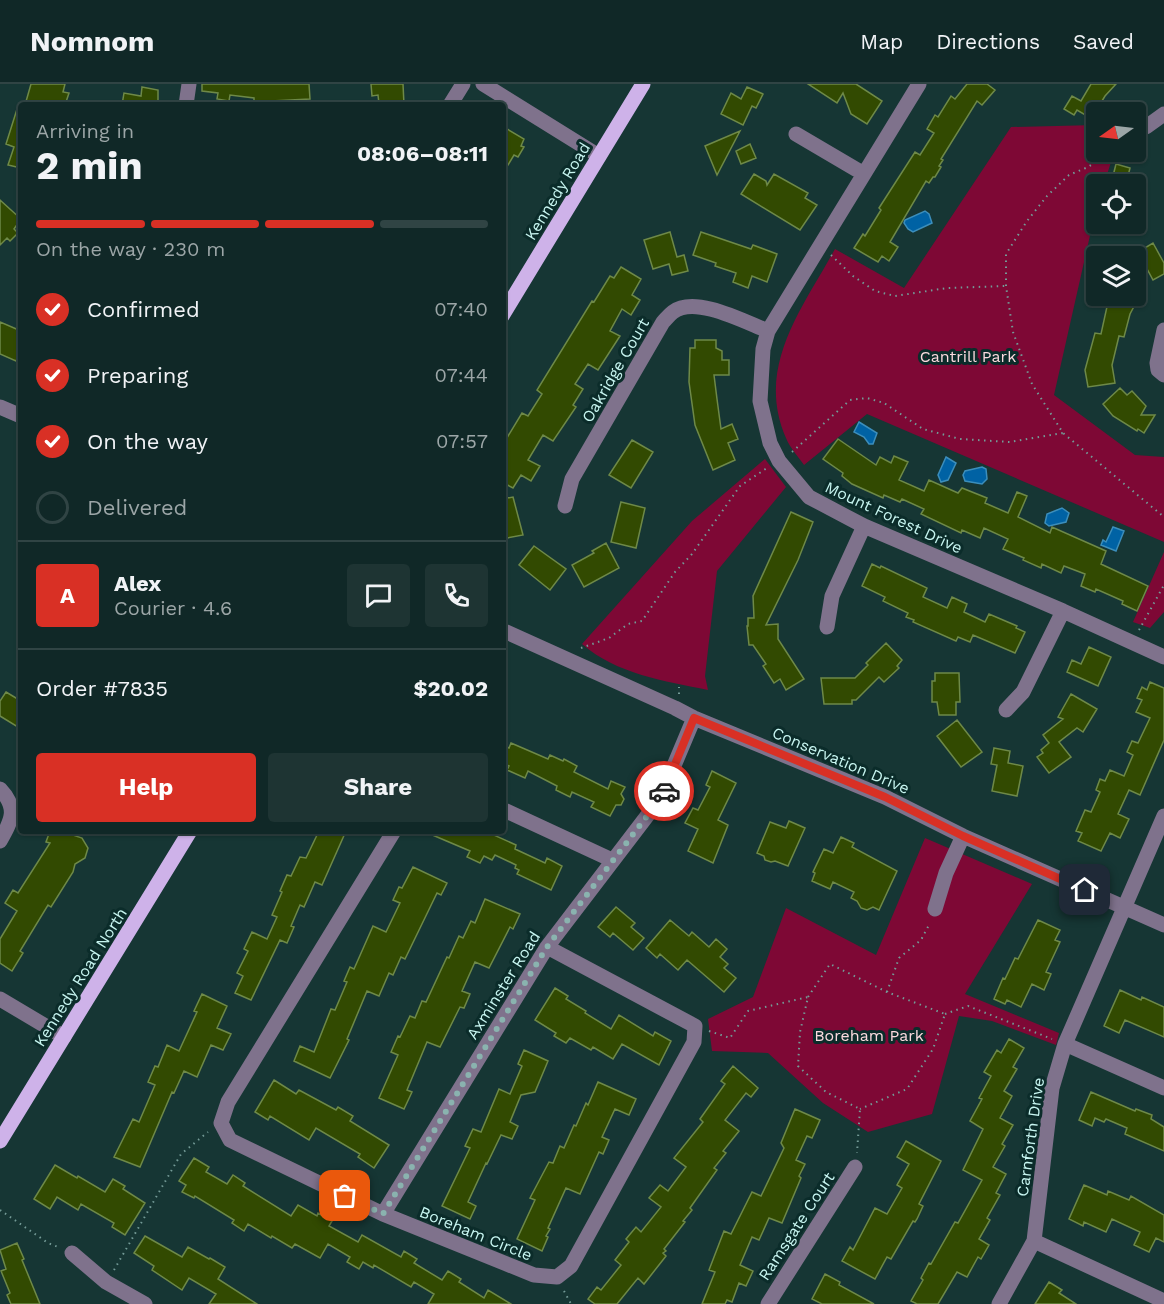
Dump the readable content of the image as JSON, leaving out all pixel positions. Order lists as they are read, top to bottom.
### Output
{
  "streets": {
    "main road": ["Kennedy Road", "Kennedy Road North"],
    "street": [
      "Oakridge Court",
      "Mount Forest Drive",
      "Conservation Drive",
      "Axminster Road",
      "Carnforth Drive",
      "Ramsgate Court",
      "Boreham Circle"
    ]
  },
  "crossings": [
    ["Oakridge Court", "Mount Forest Drive"],
    ["Conservation Drive", "Axminster Road"],
    ["Conservation Drive", "Carnforth Drive"],
    ["Axminster Road", "Boreham Circle"]
  ],
  "parks": ["Cantrill Park", "Boreham Park"],
  "north": "left",
  "page": {
    "header": "Nomnom",
    "nav": ["Map", "Directions", "Saved"],
    "heading": ["2 min", "Arriving in", "08:06–08:11"],
    "panel": [
      "Alex",
      "Courier · 4.6",
      "Order #7835",
      "$20.02"
    ],
    "bar": "On the way · 230 m",
    "list": [
      ["Confirmed", "07:40"],
      ["Preparing", "07:44"],
      ["On the way", "07:57"],
      "Delivered"
    ],
    "round": "A",
    "buttons": ["Help", "Share"]
  }
}
